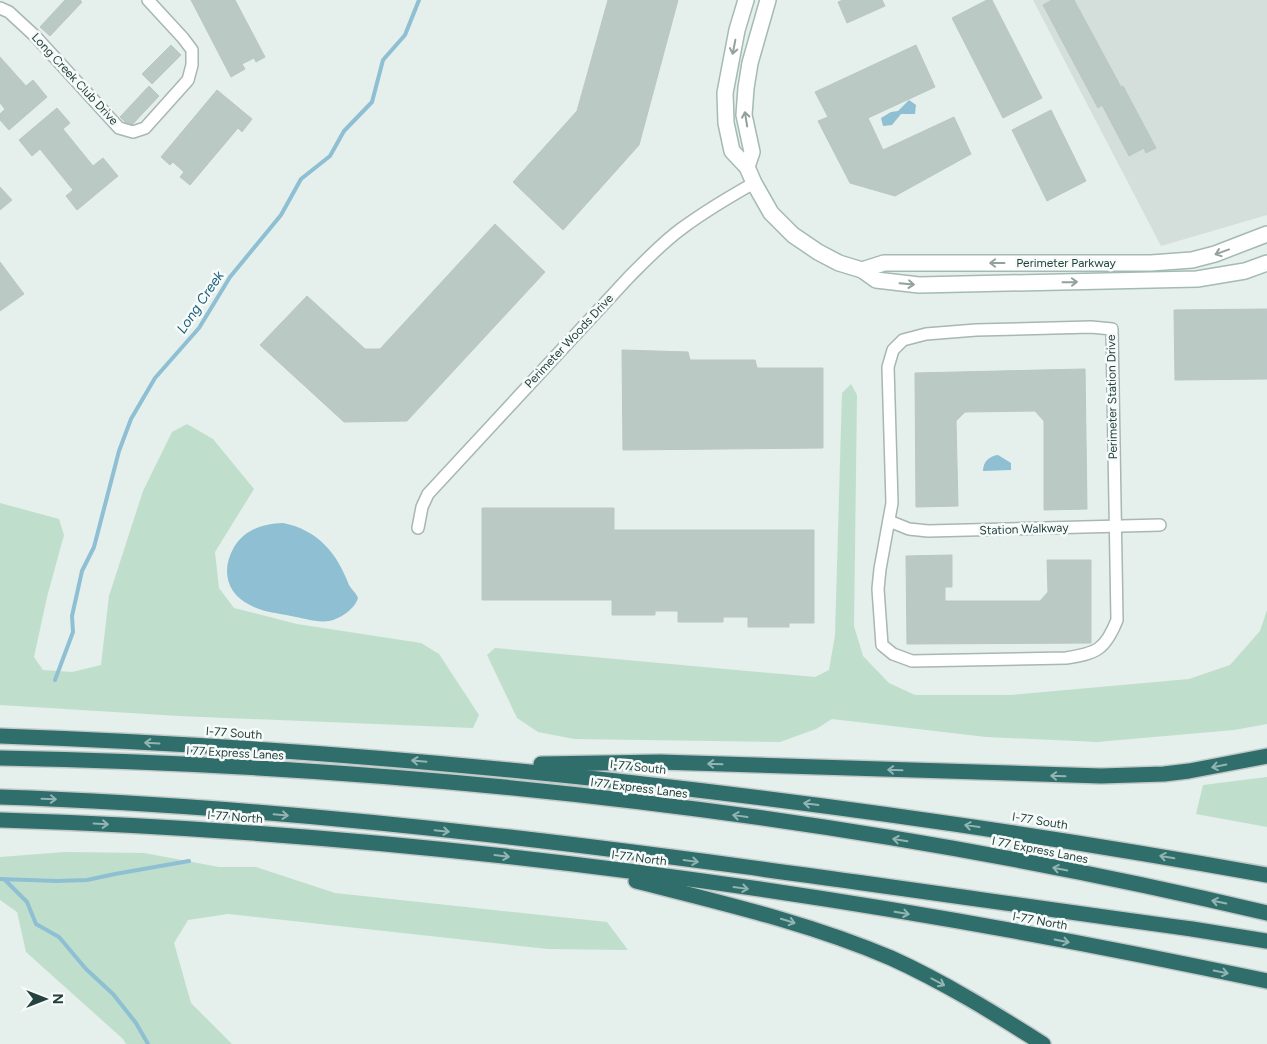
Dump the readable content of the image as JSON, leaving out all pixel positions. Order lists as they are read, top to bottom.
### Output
{
  "streets": {
    "highway": ["I-77 South", "I 77 Express Lanes", "I-77 North"],
    "street": [
      "Long Creek Club Drive",
      "Perimeter Parkway",
      "Perimeter Woods Drive",
      "Perimeter Station Drive",
      "Station Walkway"
    ]
  },
  "crossings": [
    ["Perimeter Parkway", "Perimeter Woods Drive"],
    ["Perimeter Station Drive", "Station Walkway"]
  ],
  "water": ["Long Creek"],
  "north": "right"
}
